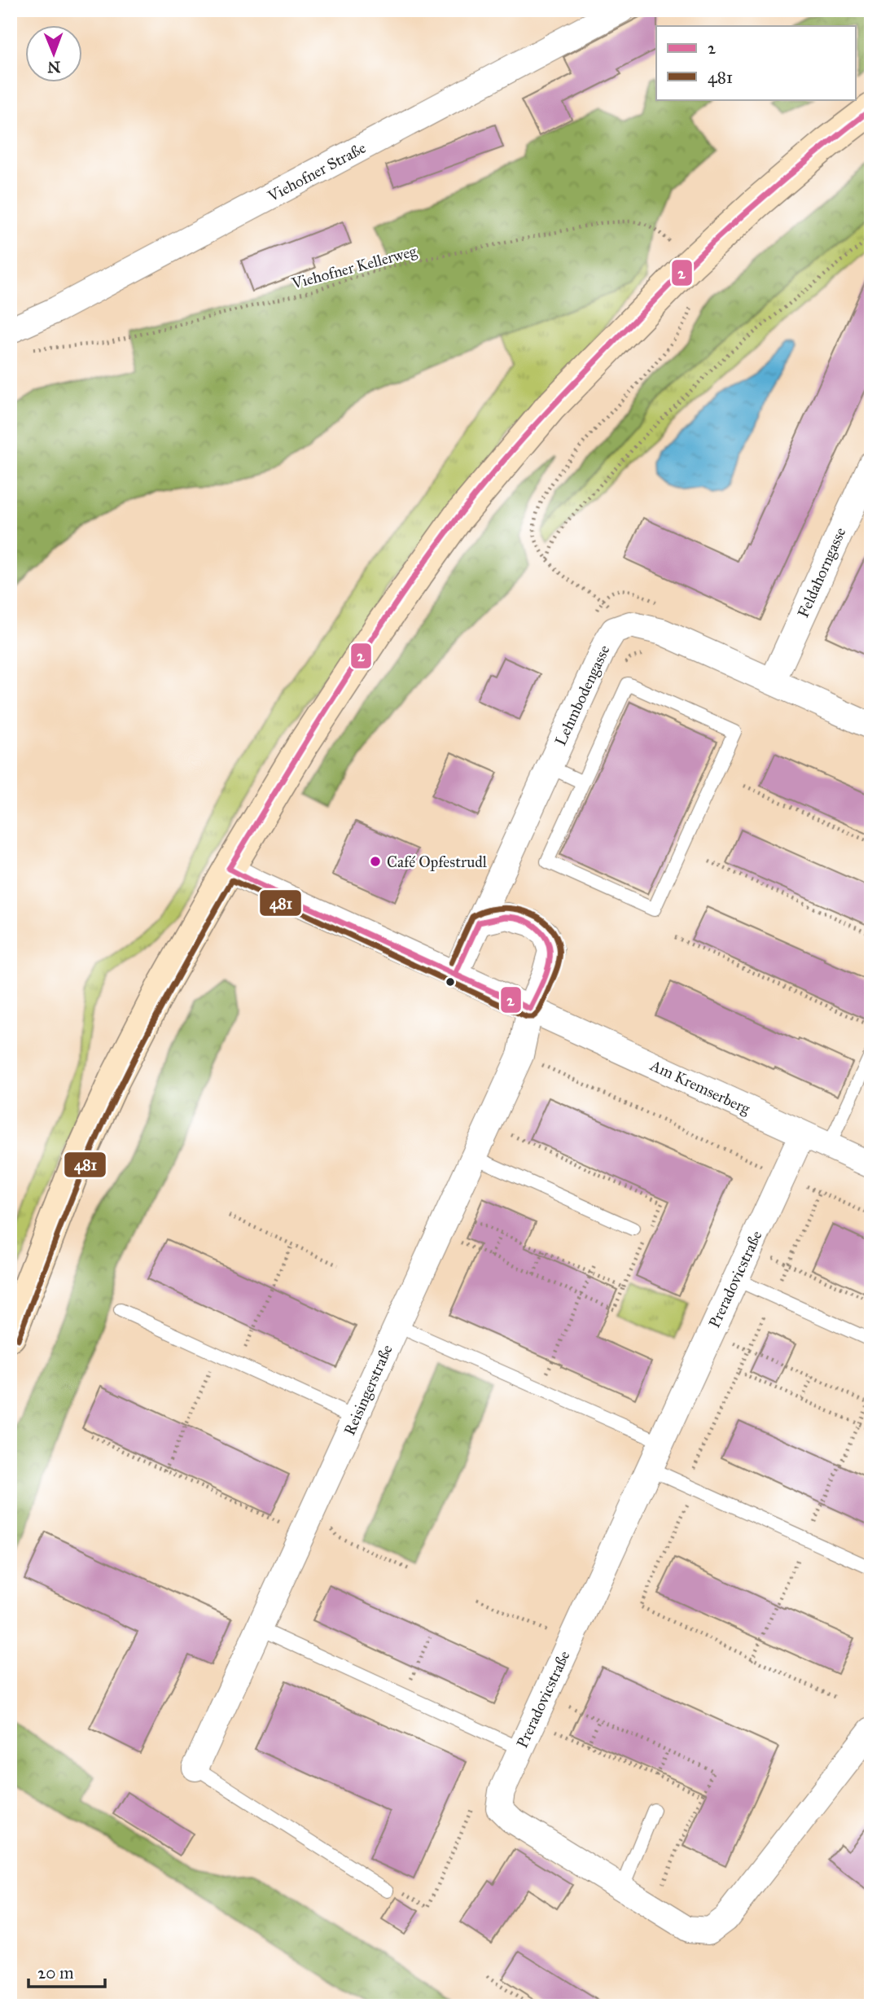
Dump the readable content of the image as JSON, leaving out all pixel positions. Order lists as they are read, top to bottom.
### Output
{
  "streets": {
    "street": [
      "Viehofner Straße",
      "Feldahorngasse",
      "Lehmbodengasse",
      "Am Kremserberg",
      "Preradovicstraße",
      "Reisingerstraße"
    ],
    "path": ["Viehofner Kellerweg"]
  },
  "crossings": [
    ["Am Kremserberg", "Preradovicstraße"],
    ["Am Kremserberg", "Reisingerstraße"]
  ],
  "places": ["Café Opfestrudl"],
  "lines": ["transit line 2", "transit line 481"],
  "legend": ["2", "481"],
  "scale_bar": "20 m",
  "north": "bottom"
}
